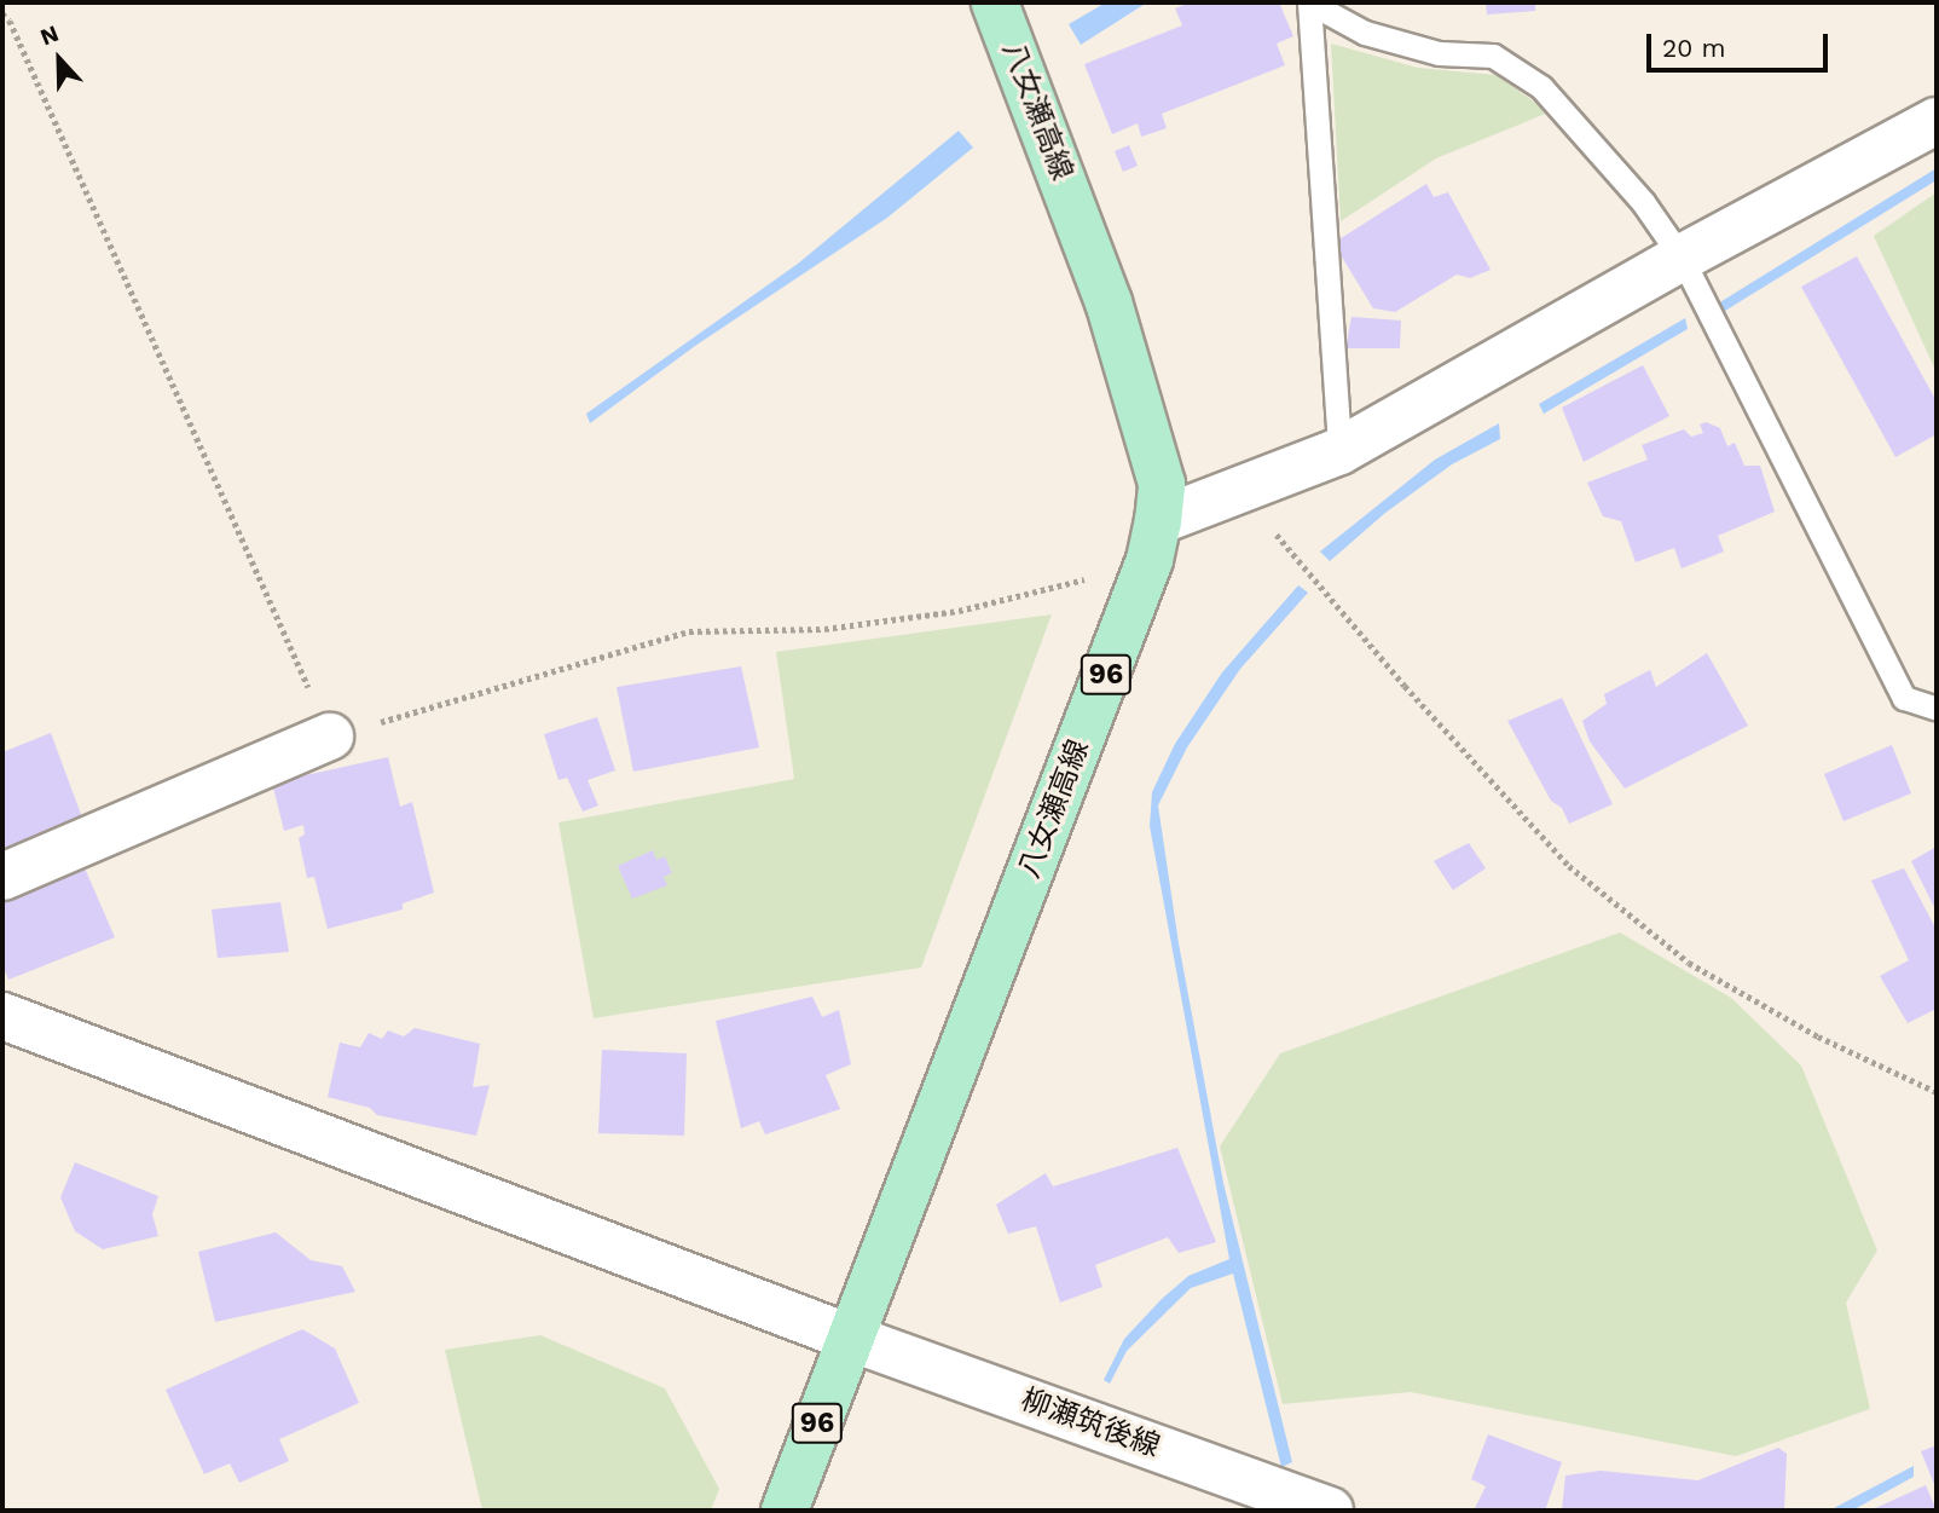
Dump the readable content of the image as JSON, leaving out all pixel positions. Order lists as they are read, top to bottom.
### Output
{
  "streets": {
    "main road": ["八女瀬高線", "96"],
    "street": ["柳瀬筑後線"]
  },
  "crossings": [
    ["八女瀬高線", "柳瀬筑後線"]
  ],
  "scale_bar": "20 m",
  "north": "top"
}
